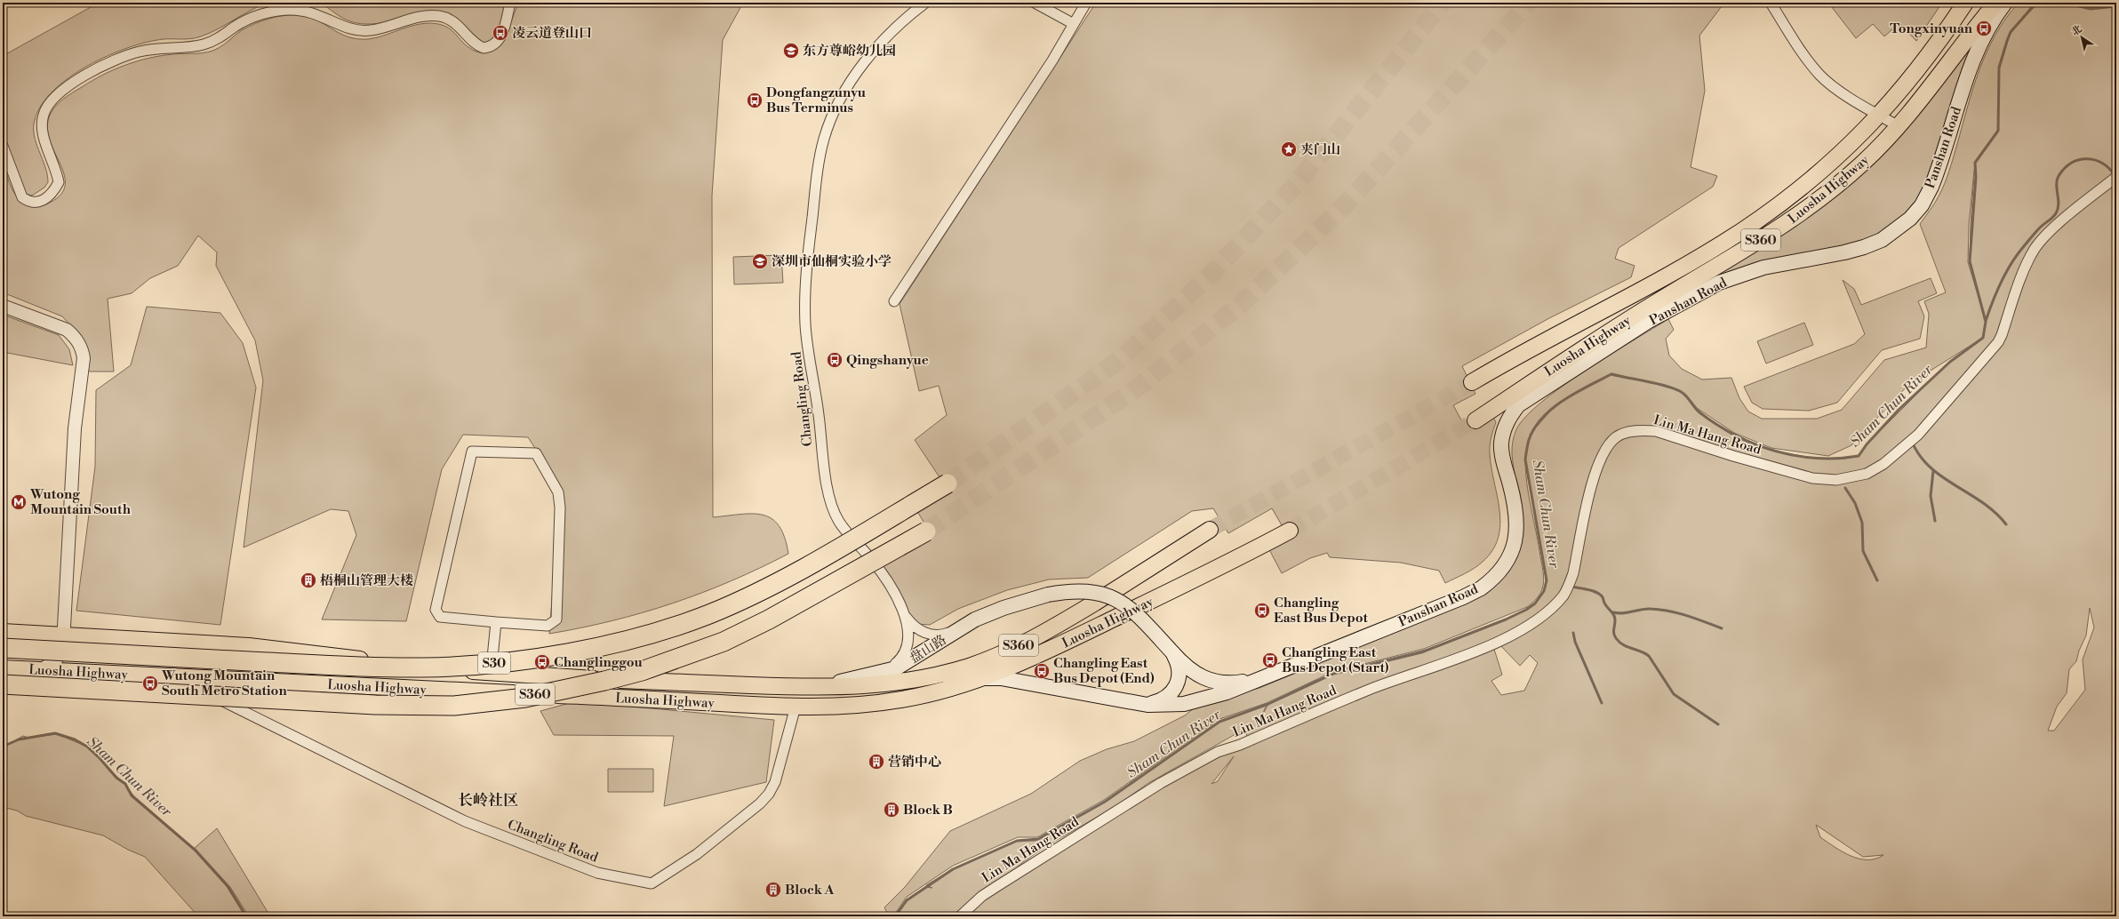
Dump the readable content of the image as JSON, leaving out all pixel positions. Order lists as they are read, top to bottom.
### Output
{
  "streets": {
    "highway": ["S30"],
    "main road": [
      "Panshan Road",
      "Luosha Highway",
      "S360",
      "盘山路"
    ],
    "street": ["Changling Road", "Lin Ma Hang Road"]
  },
  "crossings": [
    ["Panshan Road", "Luosha Highway"],
    ["Luosha Highway", "Changling Road"],
    ["Luosha Highway", "盘山路"]
  ],
  "districts": ["长岭社区"],
  "water": ["Sham Chun River"],
  "places": {
    "bus stop": [
      "Tongxinyuan",
      "凌云道登山口",
      "Dongfangzunyu Bus Terminus",
      "Qingshanyue",
      "Changling East Bus Depot",
      "Changling East Bus Depot (Start)",
      "Changlinggou",
      "Changling East Bus Depot (End)",
      "Wutong Mountain South Metro Station"
    ],
    "school or university": ["东方尊峪幼儿园", "深圳市仙桐实验小学"],
    "place": ["夹门山"],
    "metro station": ["Wutong Mountain South"],
    "building": [
      "梧桐山管理大楼",
      "营销中心",
      "Block B",
      "Block A"
    ]
  },
  "north": "top left"
}
